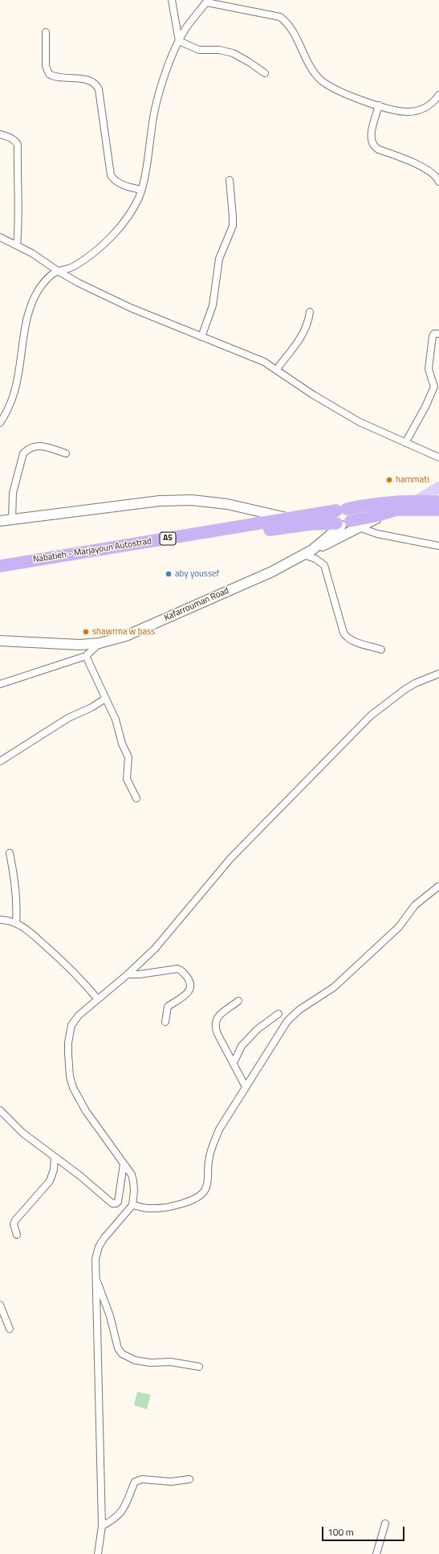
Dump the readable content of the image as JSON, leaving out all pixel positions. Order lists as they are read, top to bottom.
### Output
{
  "streets": {
    "highway": ["A5", "Nabatieh - Marjayoun Autostrad"],
    "main road": ["Kafarrouman Road"]
  },
  "crossings": [
    ["Nabatieh - Marjayoun Autostrad", "Kafarrouman Road"]
  ],
  "places": ["hammati", "aby youssef", "shawrma w bass"],
  "scale_bar": "100 m"
}
